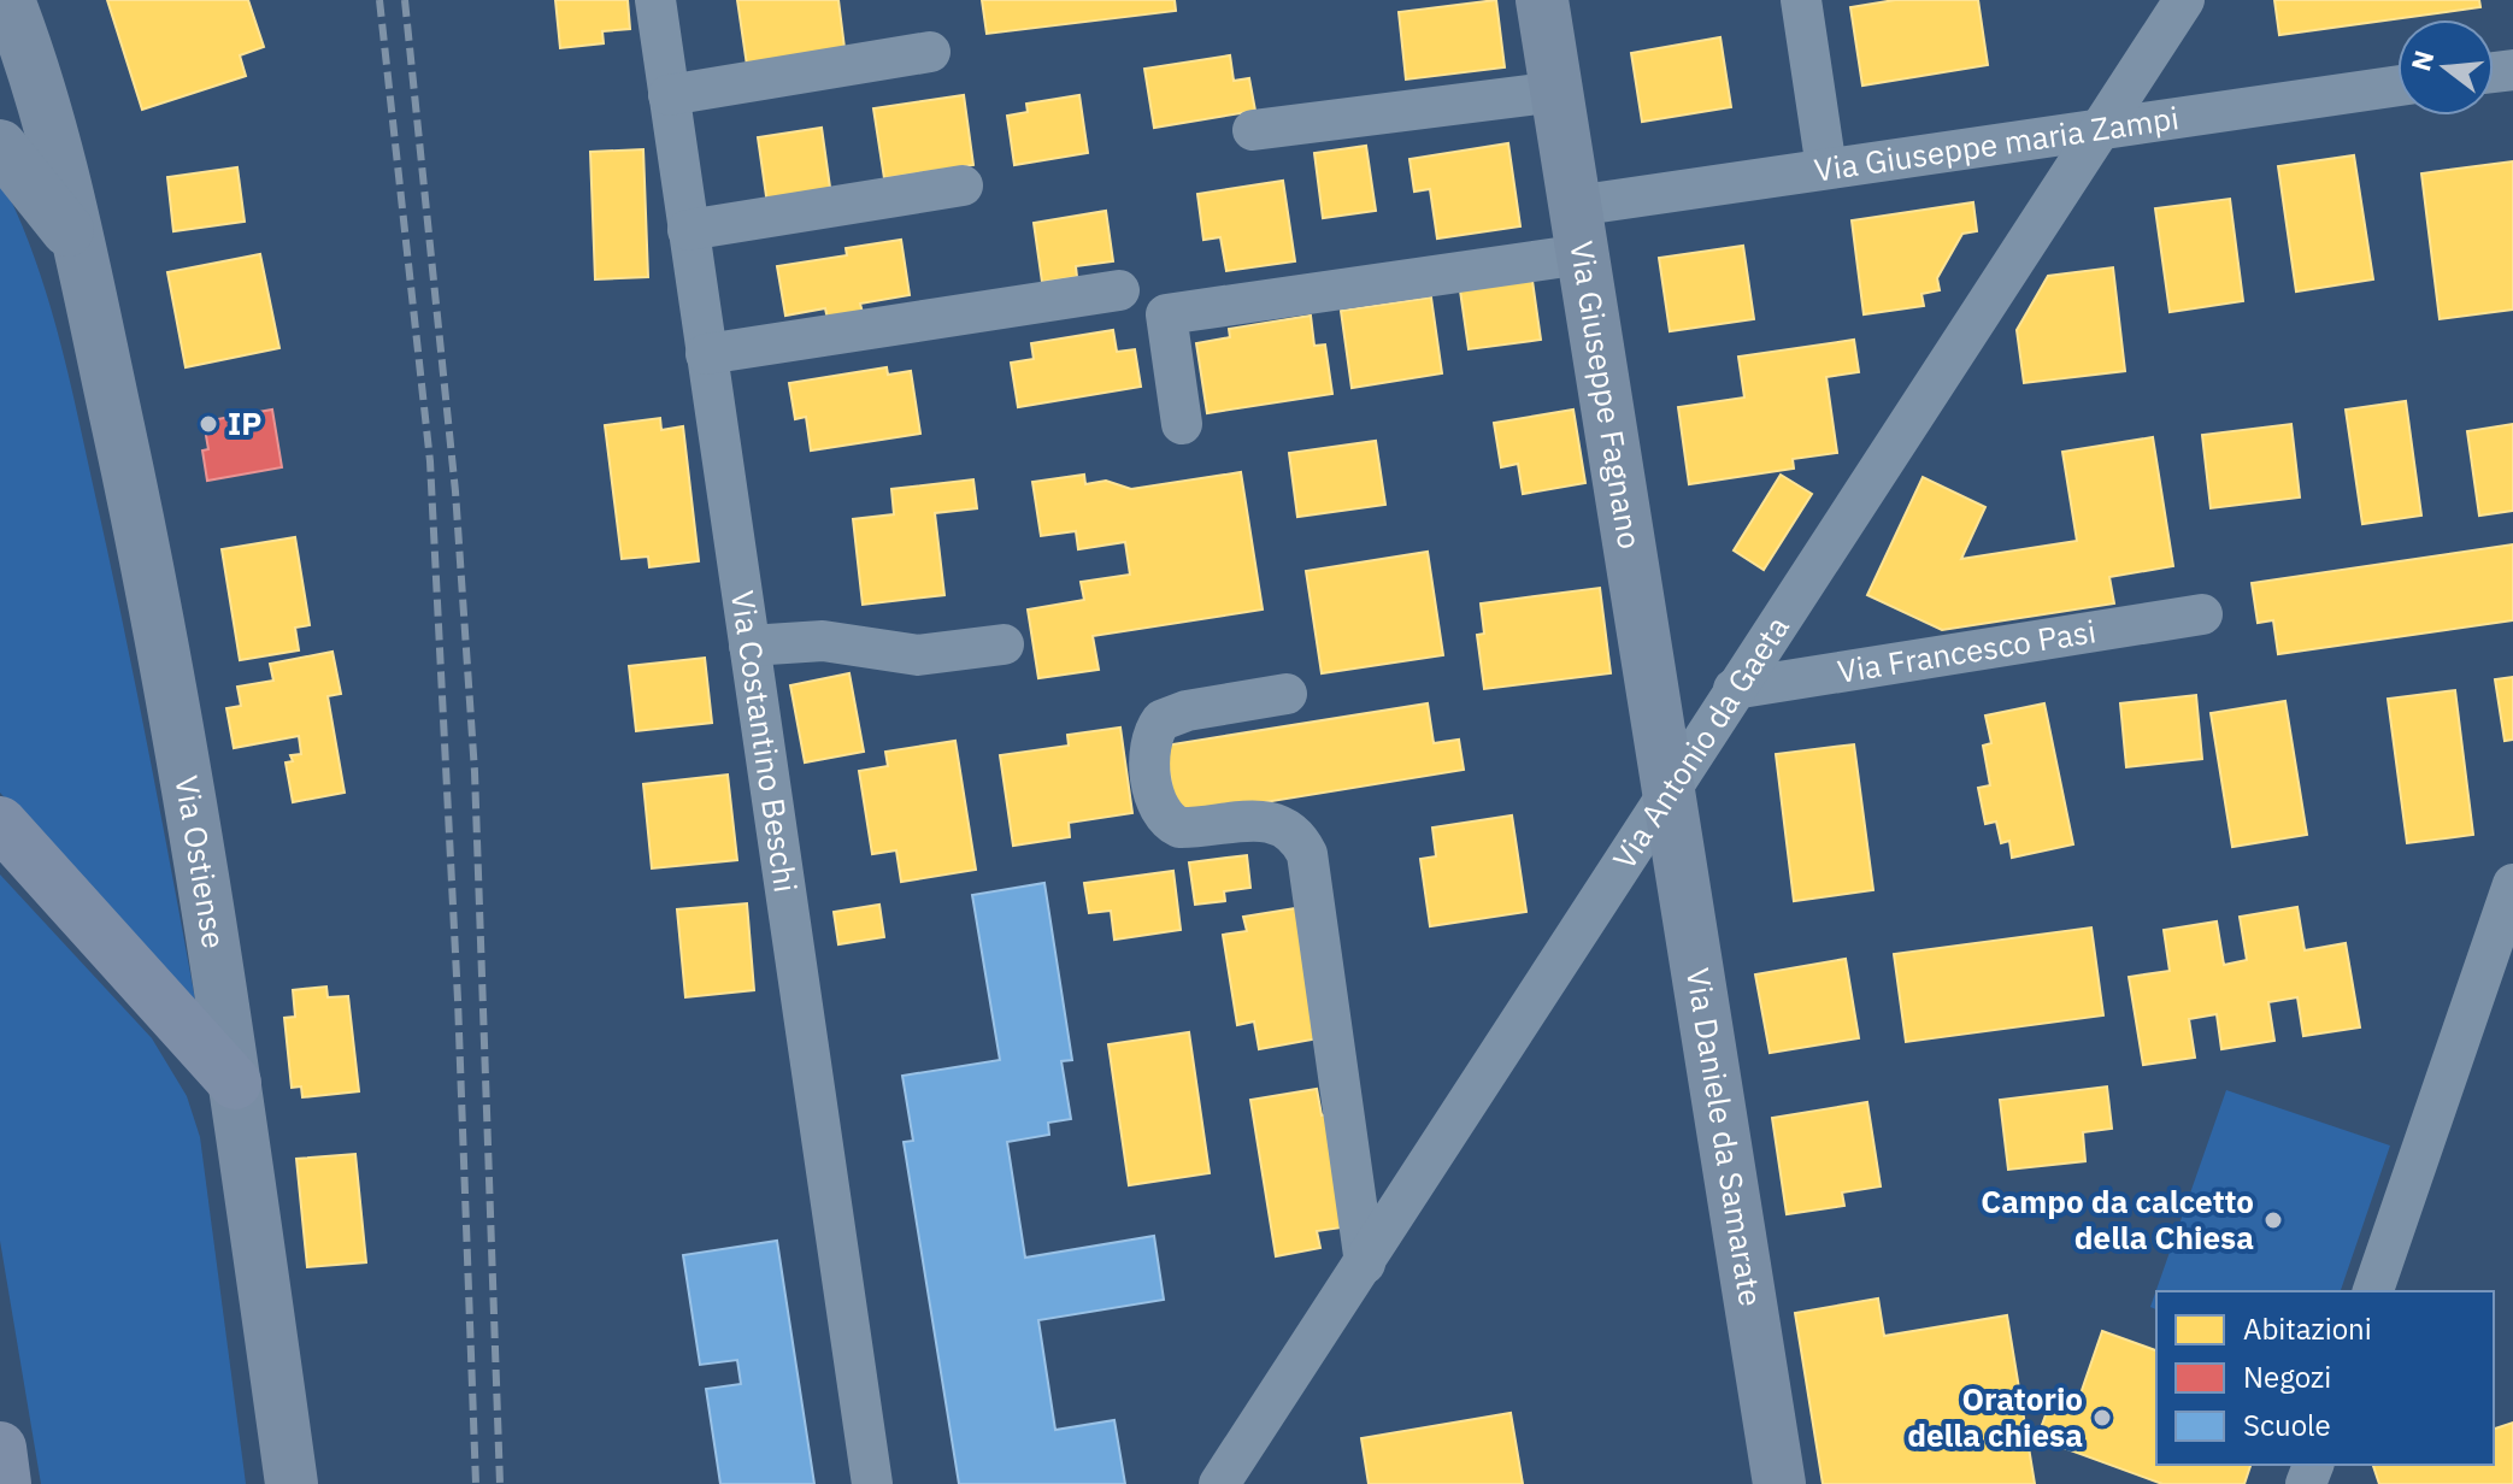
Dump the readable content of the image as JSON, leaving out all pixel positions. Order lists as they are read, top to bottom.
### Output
{
  "streets": {
    "main road": ["Via Giuseppe Fagnano", "Via Ostiense", "Via Daniele da Samarate"],
    "street": [
      "Via Giuseppe maria Zampi",
      "Via Francesco Pasi",
      "Via Antonio da Gaeta",
      "Via Costantino Beschi"
    ]
  },
  "crossings": [
    ["Via Giuseppe maria Zampi", "Via Giuseppe Fagnano"],
    ["Via Giuseppe maria Zampi", "Via Antonio da Gaeta"],
    ["Via Giuseppe Fagnano", "Via Antonio da Gaeta"],
    ["Via Giuseppe Fagnano", "Via Daniele da Samarate"],
    ["Via Francesco Pasi", "Via Antonio da Gaeta"],
    ["Via Antonio da Gaeta", "Via Daniele da Samarate"]
  ],
  "places": ["IP", "Campo da calcetto della Chiesa", "Oratorio della chiesa"],
  "legend": ["Abitazioni", "Negozi", "Scuole"],
  "north": "left"
}
